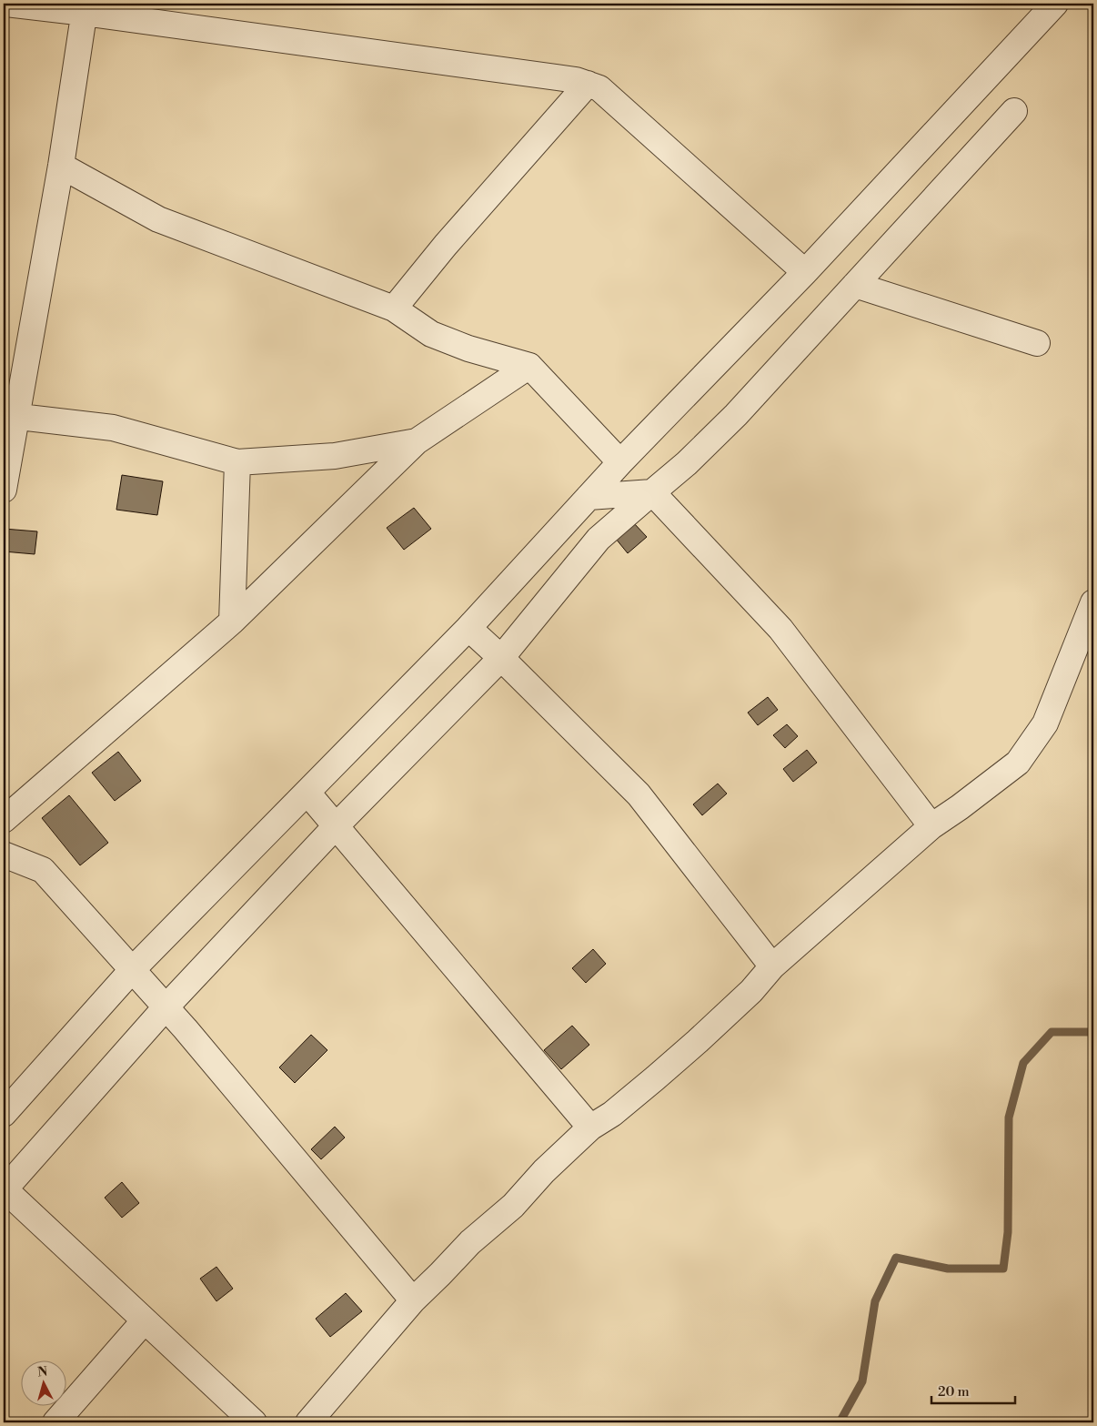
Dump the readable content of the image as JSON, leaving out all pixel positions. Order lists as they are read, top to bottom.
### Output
{
  "scale_bar": "20 m",
  "north": "top"
}
